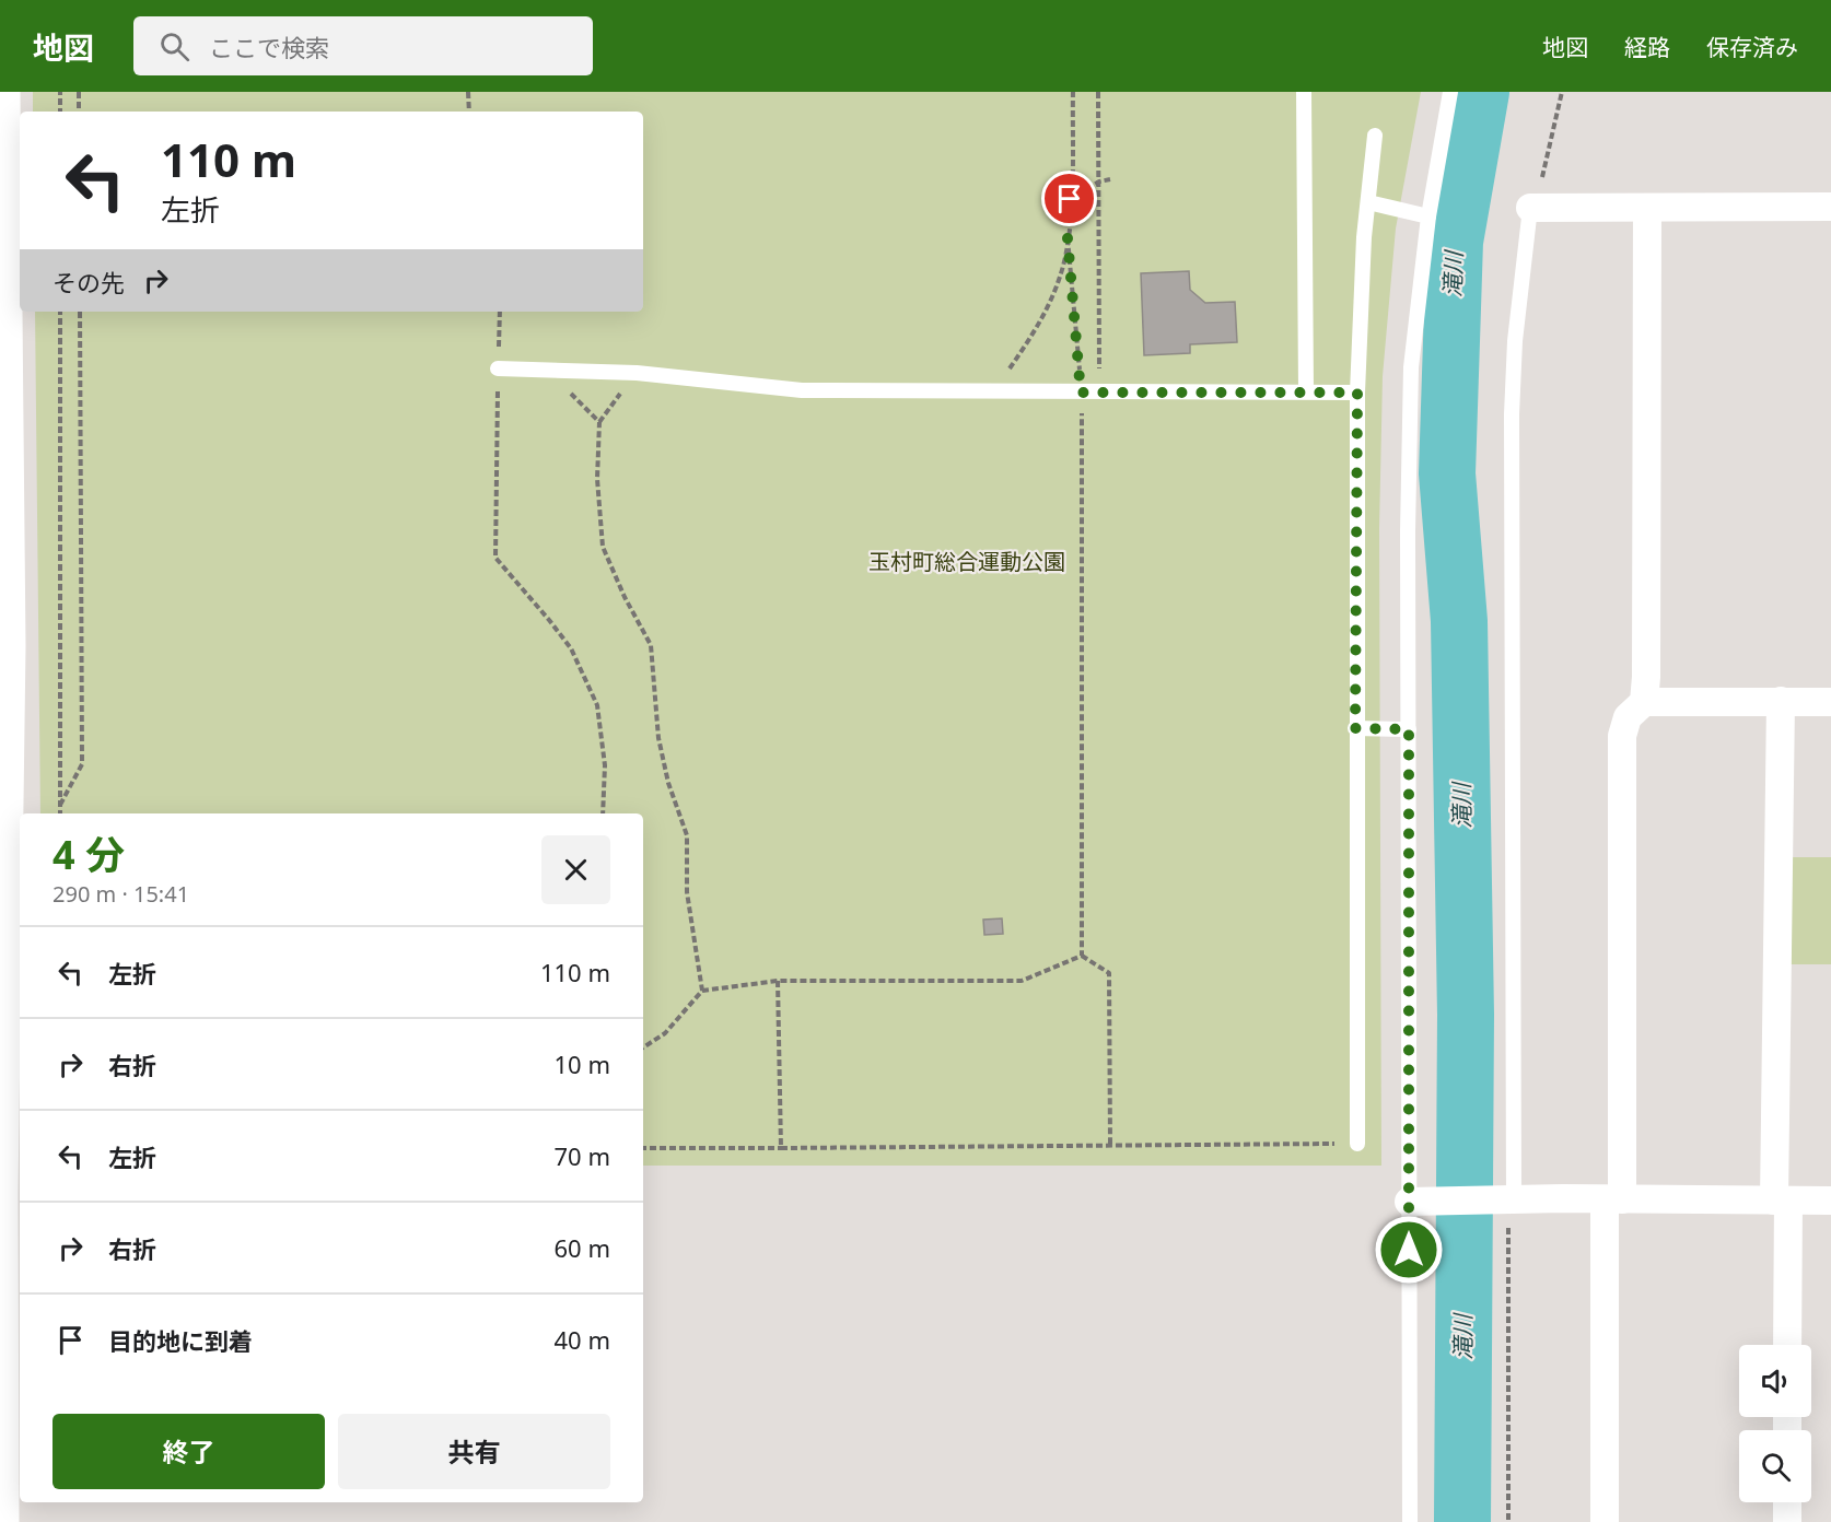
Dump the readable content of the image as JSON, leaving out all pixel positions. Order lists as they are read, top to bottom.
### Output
{
  "water": ["滝川"],
  "parks": ["玉村町総合運動公園"],
  "page": {
    "header": "地図",
    "search": "ここで検索",
    "nav": ["地図", "経路", "保存済み"],
    "turn": ["110 m", "左折"],
    "then": "その先",
    "heading": ["4 分", "290 m · 15:41"],
    "list": [
      {
        "name": "左折",
        "value": "110 m"
      },
      {
        "name": "右折",
        "value": "10 m"
      },
      {
        "name": "左折",
        "value": "70 m"
      },
      {
        "name": "右折",
        "value": "60 m"
      },
      {
        "name": "目的地に到着",
        "value": "40 m"
      }
    ],
    "buttons": ["終了", "共有"]
  }
}
